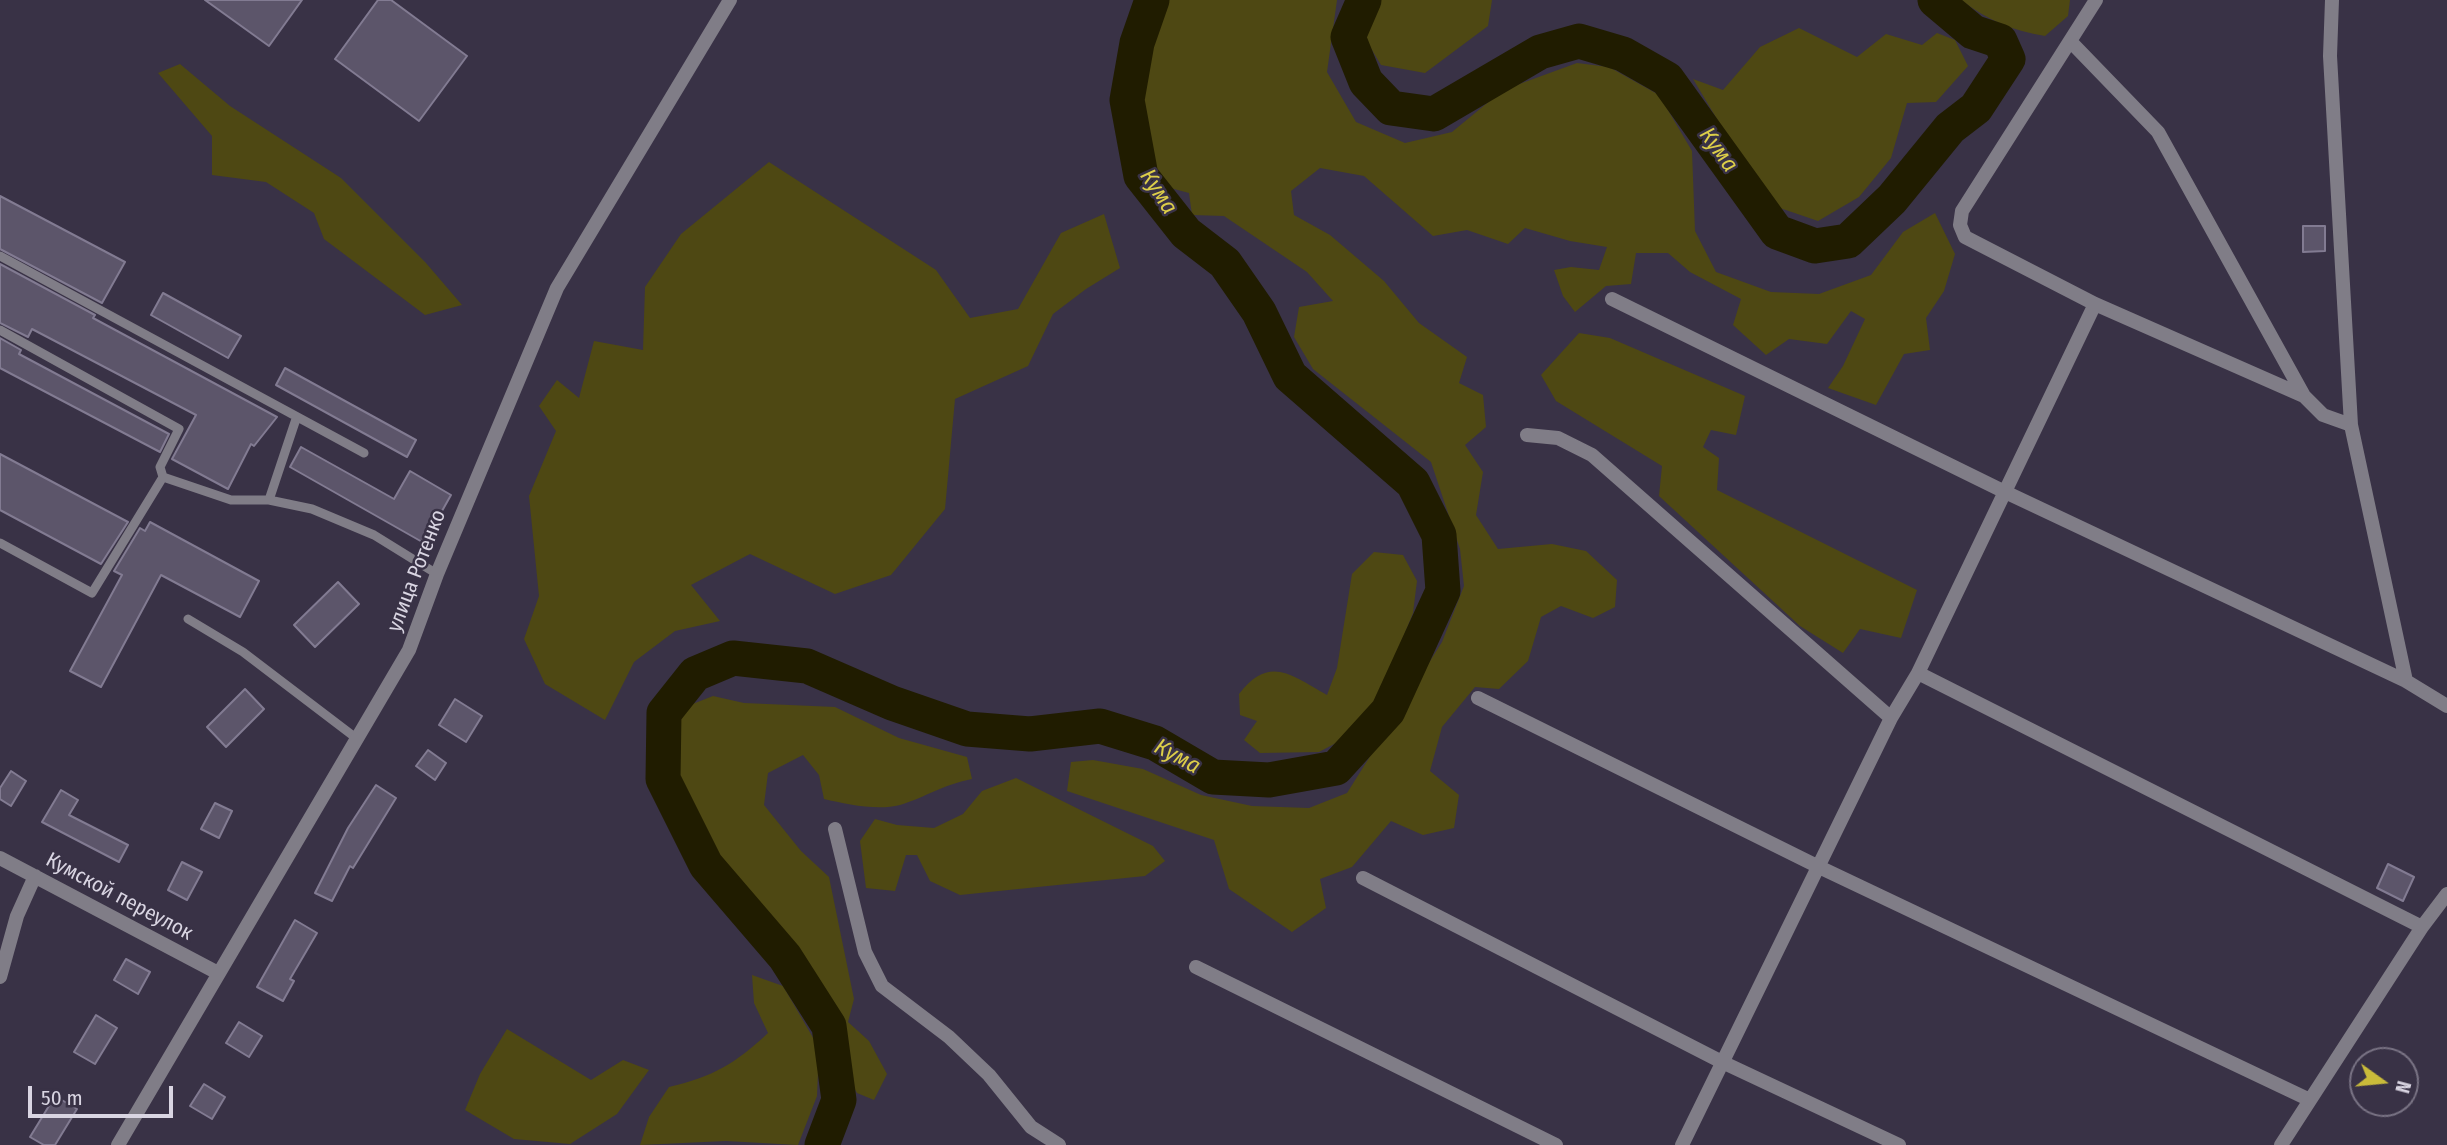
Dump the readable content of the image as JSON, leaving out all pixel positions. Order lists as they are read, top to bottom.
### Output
{
  "streets": {
    "street": ["улица Ротенко", "Кумской переулок"]
  },
  "crossings": [
    ["улица Ротенко", "Кумской переулок"]
  ],
  "water": ["Кума"],
  "scale_bar": "50 m",
  "north": "right"
}
